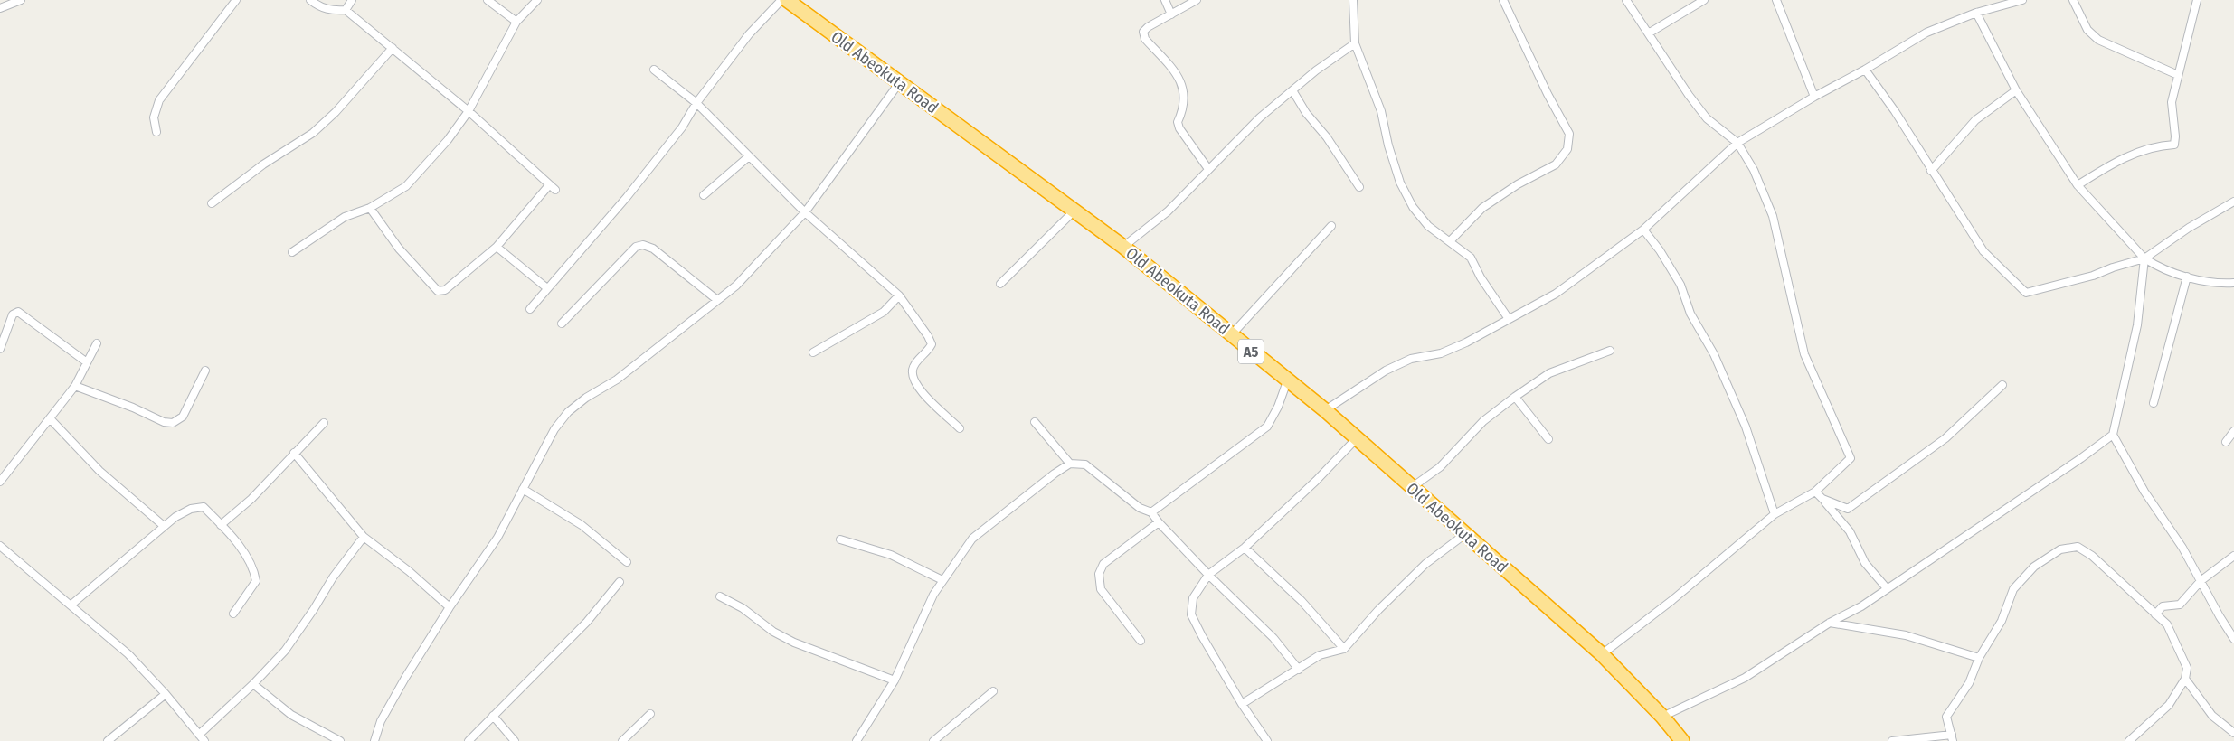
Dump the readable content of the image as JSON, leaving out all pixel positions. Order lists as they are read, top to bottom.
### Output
{
  "streets": {
    "highway": ["Old Abeokuta Road", "A5"]
  }
}
